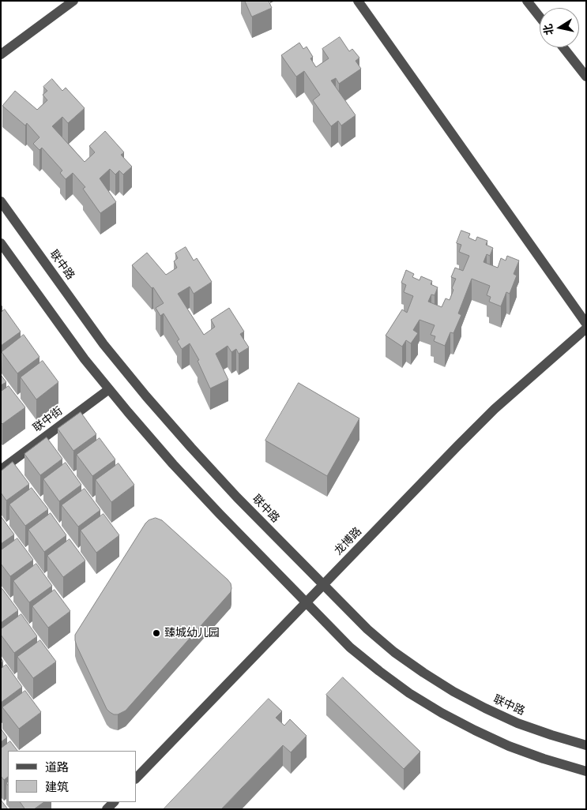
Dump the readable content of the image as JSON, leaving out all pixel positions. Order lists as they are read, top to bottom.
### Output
{
  "streets": {
    "street": ["联中路", "联中街", "龙博路"]
  },
  "crossings": [
    ["联中路", "龙博路"]
  ],
  "places": ["臻城幼儿园"],
  "legend": ["道路", "建筑"],
  "north": "left"
}
